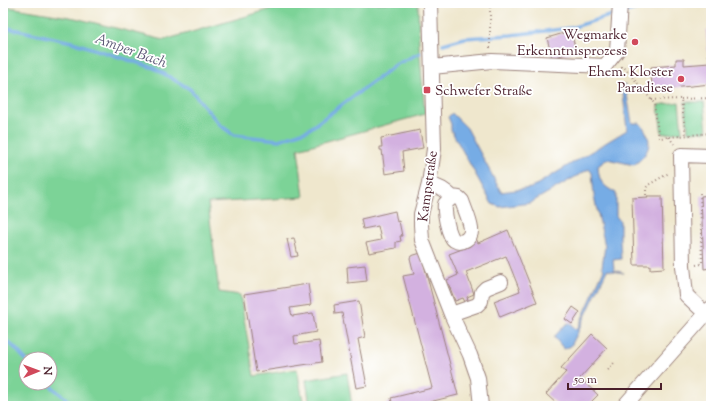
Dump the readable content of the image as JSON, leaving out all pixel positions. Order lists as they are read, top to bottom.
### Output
{
  "streets": {
    "street": ["Kampstraße"]
  },
  "water": ["Amper Bach"],
  "places": {
    "other": ["Wegmarke Erkenntnisprozess", "Ehem. Kloster Paradiese"],
    "transit": ["Schwefer Straße"]
  },
  "scale_bar": "50 m",
  "north": "right"
}
